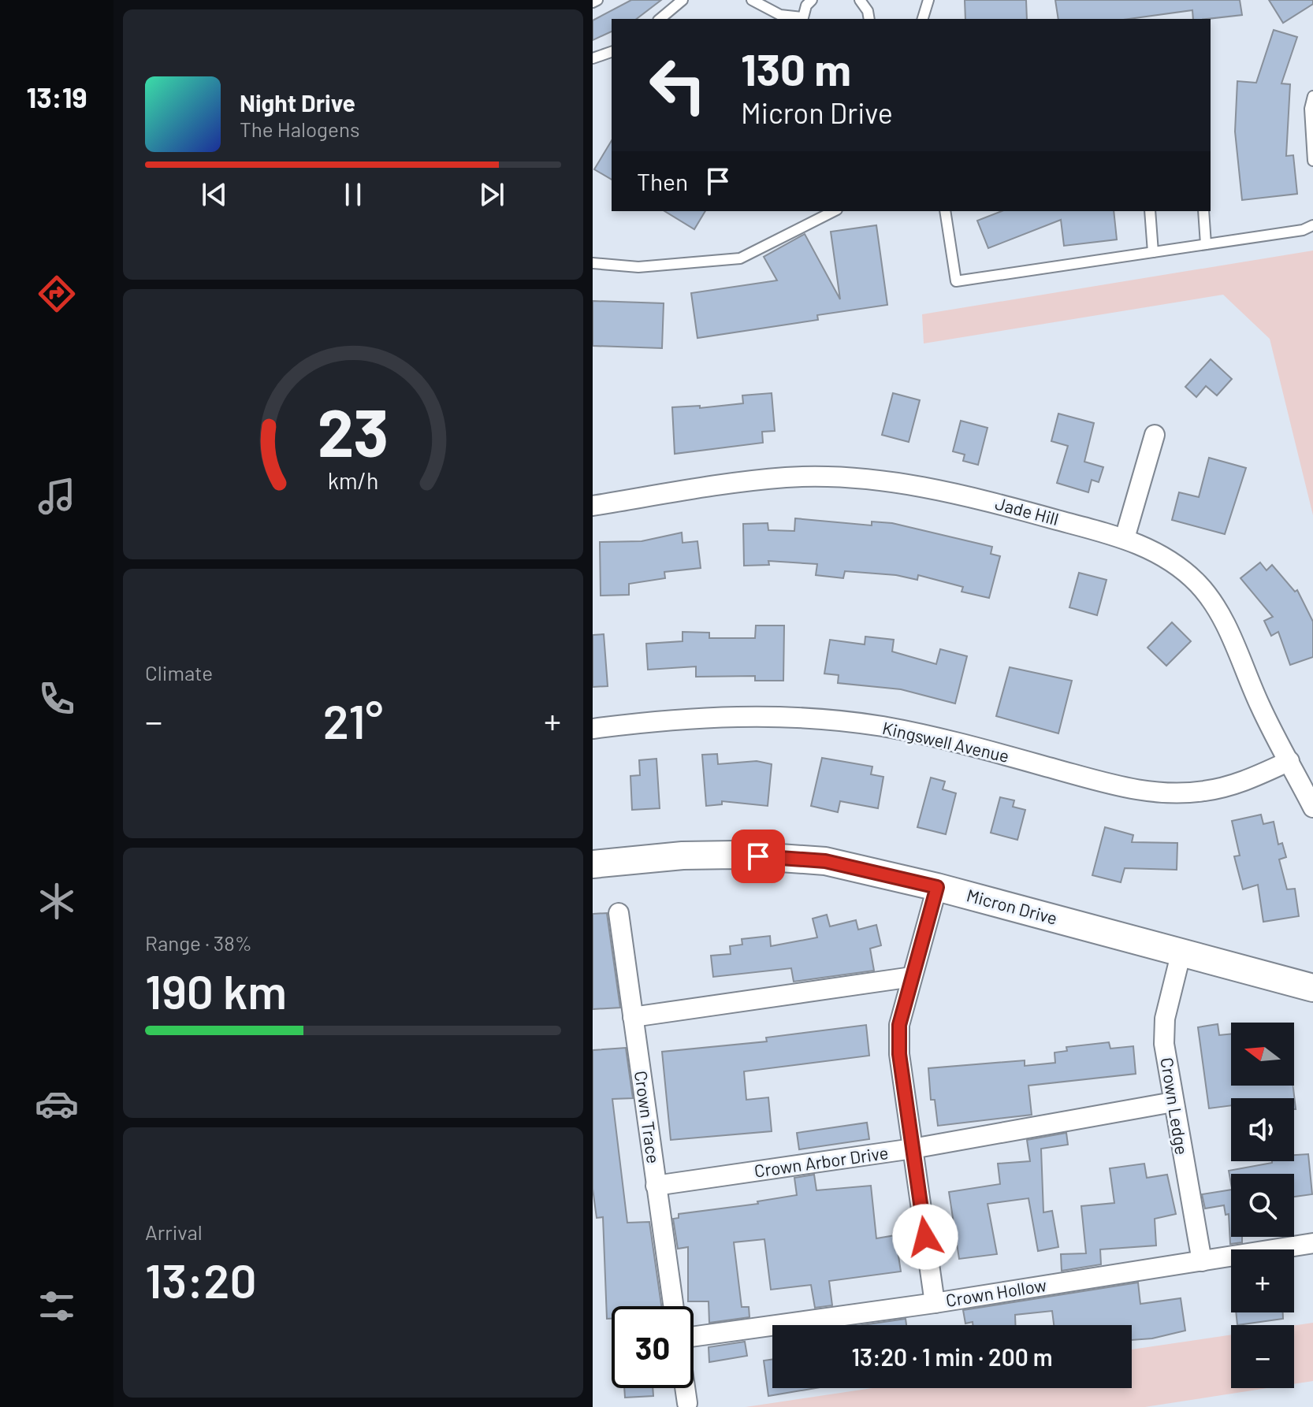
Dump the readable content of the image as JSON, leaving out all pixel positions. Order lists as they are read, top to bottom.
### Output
{
  "streets": {
    "street": [
      "Jade Hill",
      "Kingswell Avenue",
      "Micron Drive",
      "Crown Ledge",
      "Crown Trace",
      "Crown Arbor Drive",
      "Crown Hollow"
    ]
  },
  "crossings": [
    ["Jade Hill", "Kingswell Avenue"],
    ["Micron Drive", "Crown Ledge"],
    ["Crown Ledge", "Crown Arbor Drive"],
    ["Crown Ledge", "Crown Hollow"],
    ["Crown Trace", "Crown Arbor Drive"]
  ],
  "north": "left",
  "page": {
    "tabs": "13:19",
    "turn": ["130 m", "Micron Drive"],
    "song": ["Night Drive", "The Halogens"],
    "then": "Then",
    "tile": [
      "Climate",
      ["Range · 38%", "190 km"],
      ["Arrival", "13:20"]
    ],
    "heat": ["−", "21°", "+"],
    "map_buttons": ["+", "−"],
    "limit": "30",
    "trip": "13:20 · 1 min · 200 m",
    "gauge": ["23", "km/h"]
  }
}
